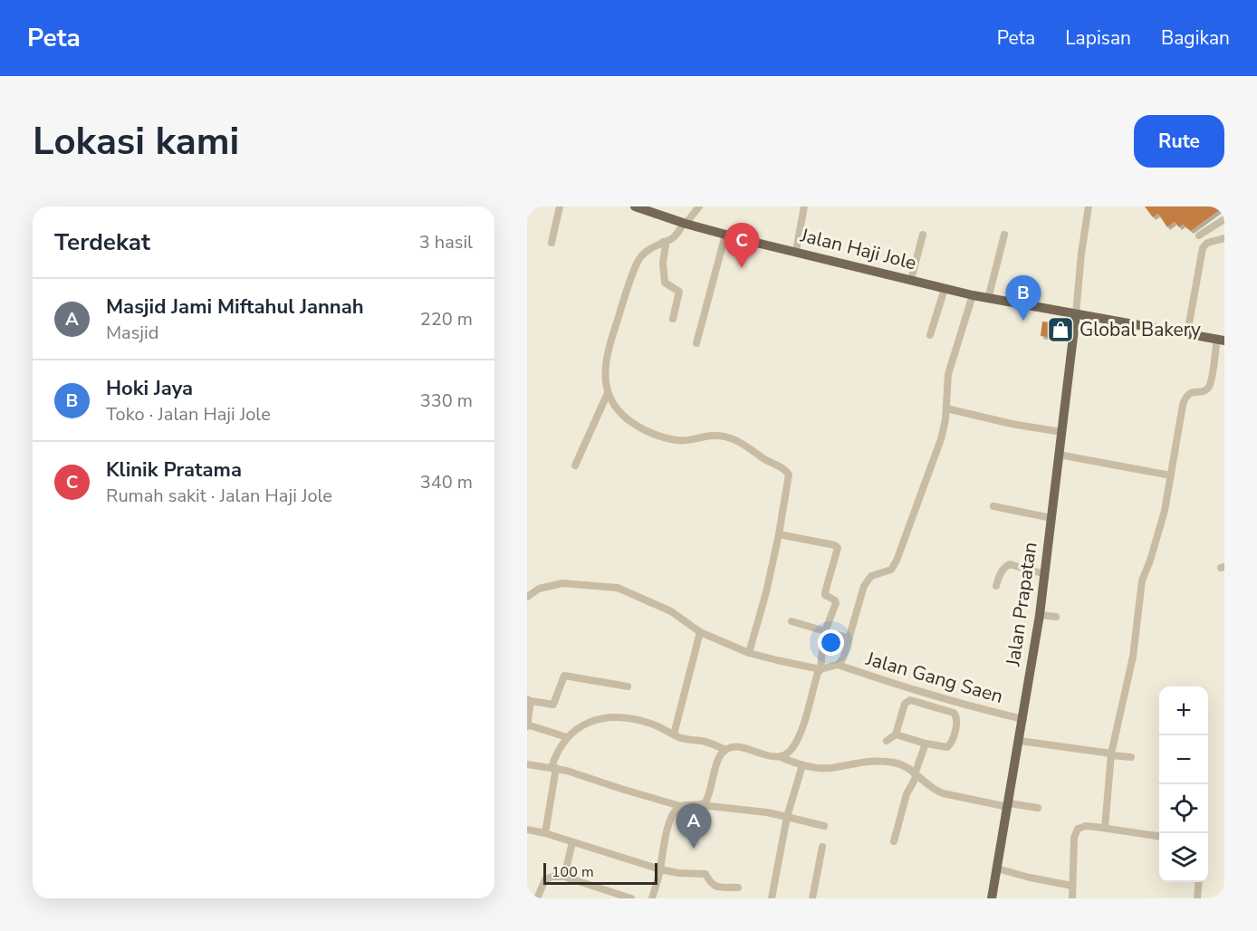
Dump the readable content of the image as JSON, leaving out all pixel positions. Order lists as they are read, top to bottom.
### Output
{
  "streets": {
    "main road": ["Jalan Haji Jole", "Jalan Prapatan"],
    "street": ["Jalan Gang Saen"]
  },
  "crossings": [
    ["Jalan Haji Jole", "Jalan Prapatan"],
    ["Jalan Prapatan", "Jalan Gang Saen"]
  ],
  "places": {
    "shop": ["Global Bakery"]
  },
  "scale_bar": "100 m",
  "page": {
    "header": "Peta",
    "nav": ["Peta", "Lapisan", "Bagikan"],
    "buttons": "Rute",
    "title": "Lokasi kami",
    "heading": ["Terdekat", "3 hasil"],
    "pins": ["C", "B", "A"],
    "list": [
      {
        "mark": "A",
        "name": "Masjid Jami Miftahul Jannah",
        "note": "Masjid",
        "value": "220 m"
      },
      {
        "mark": "B",
        "name": "Hoki Jaya",
        "note": "Toko · Jalan Haji Jole",
        "value": "330 m"
      },
      {
        "mark": "C",
        "name": "Klinik Pratama",
        "note": "Rumah sakit · Jalan Haji Jole",
        "value": "340 m"
      }
    ],
    "map_buttons": ["+", "−"],
    "scale": "100 m"
  }
}
